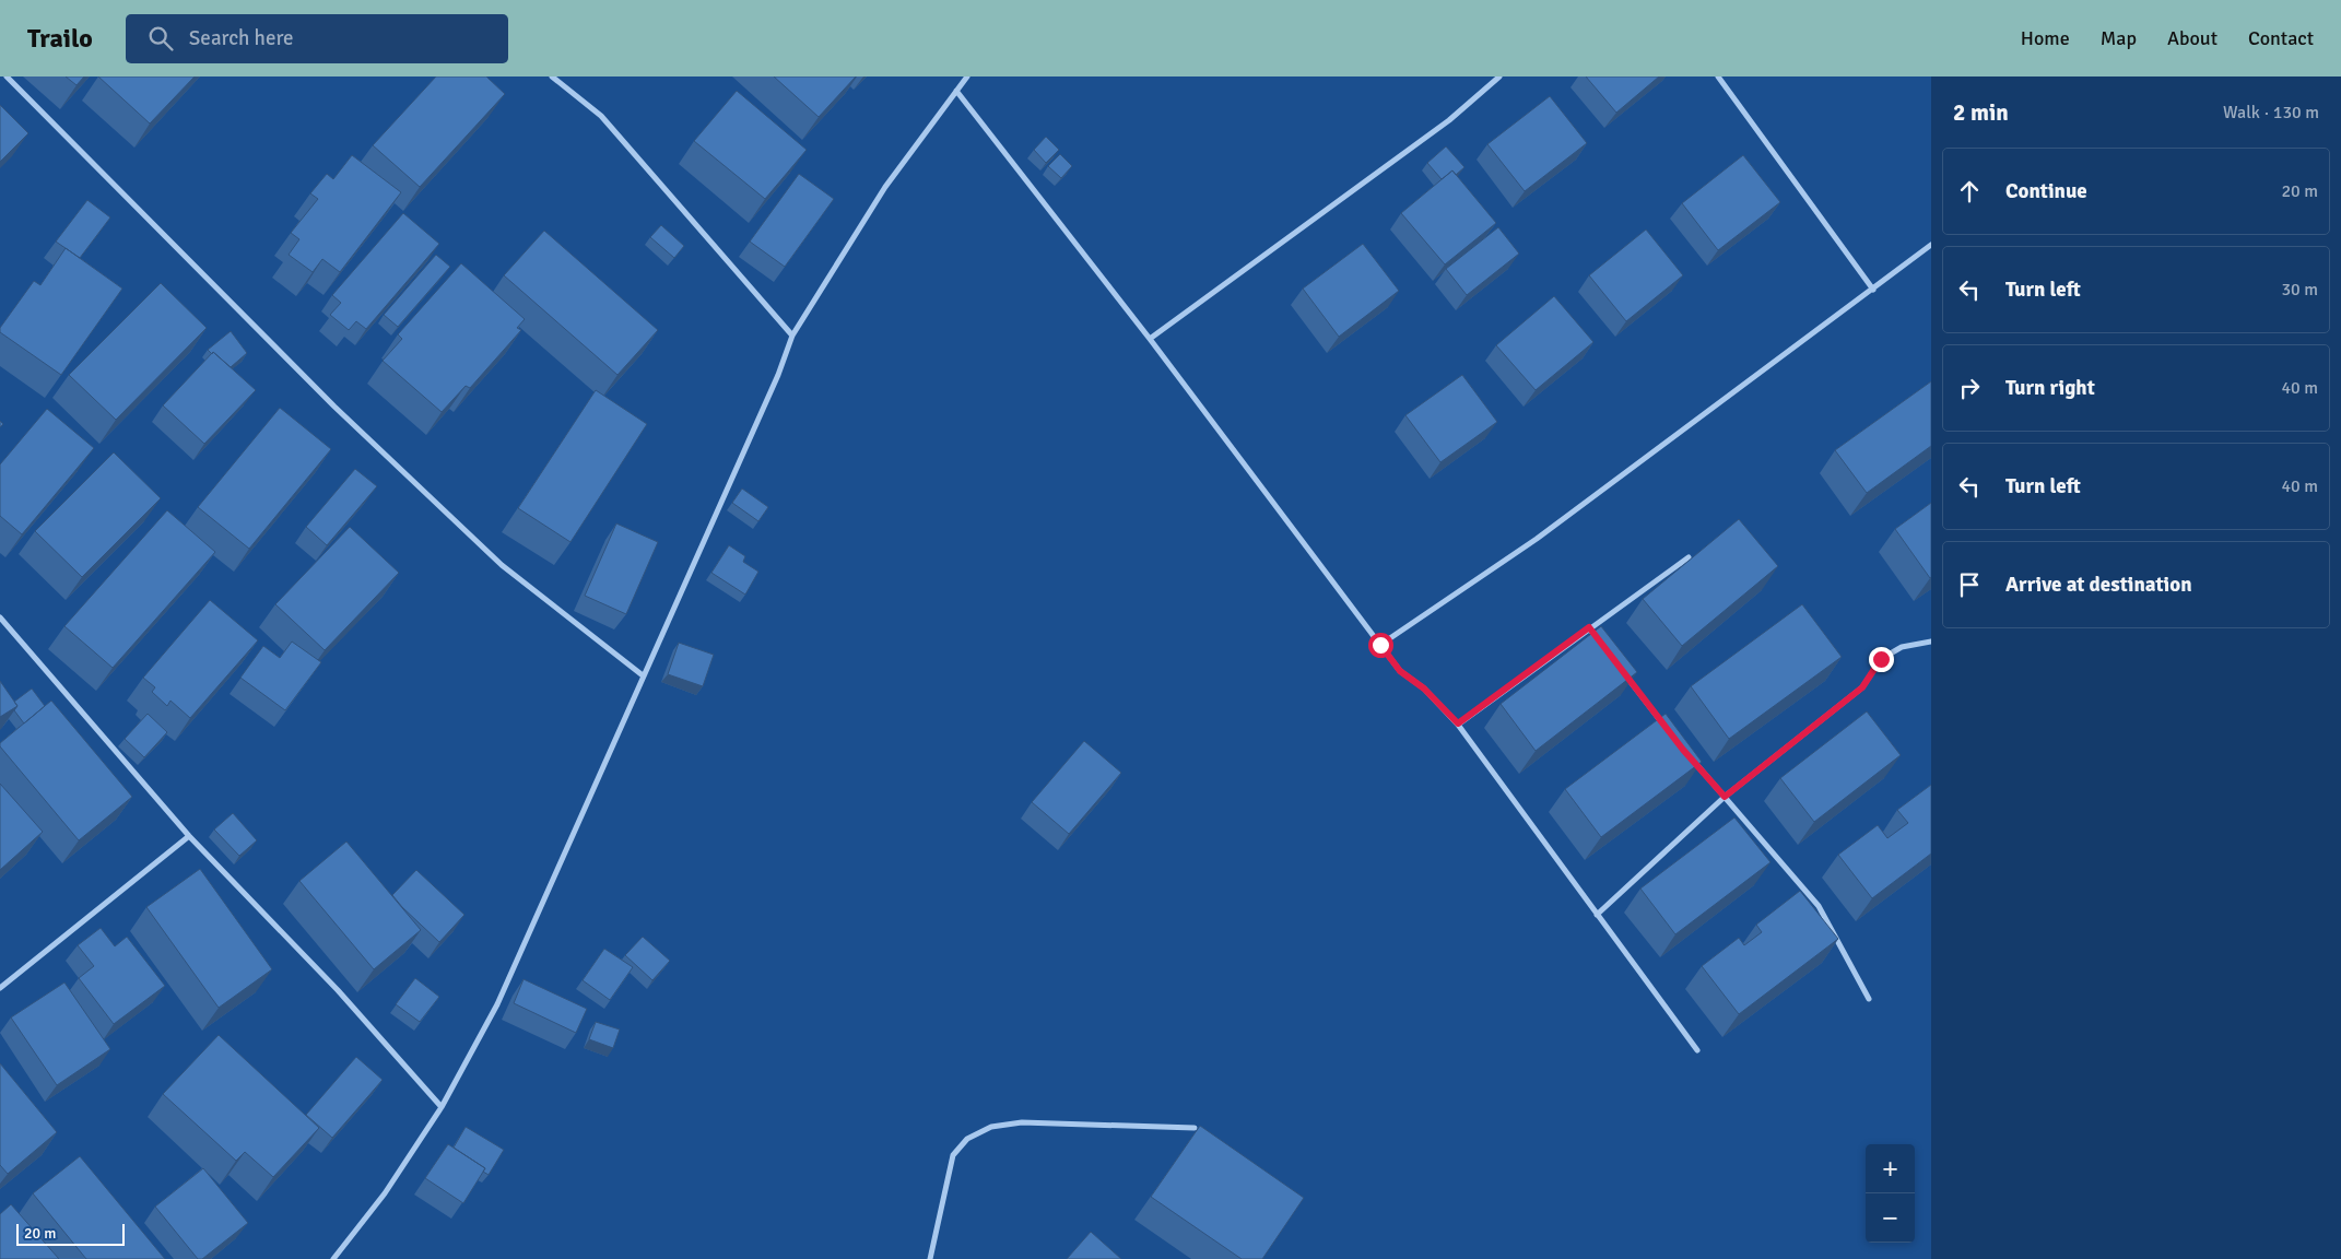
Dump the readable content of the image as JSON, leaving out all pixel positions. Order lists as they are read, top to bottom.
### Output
{
  "scale_bar": "20 m",
  "page": {
    "header": "Trailo",
    "search": "Search here",
    "nav": [
      "Home",
      "Map",
      "About",
      "Contact"
    ],
    "heading": ["2 min", "Walk · 130 m"],
    "list": [
      ["Continue", "20 m"],
      ["Turn left", "30 m"],
      ["Turn right", "40 m"],
      ["Turn left", "40 m"],
      "Arrive at destination"
    ],
    "map_buttons": ["+", "−"],
    "scale": "20 m"
  }
}
